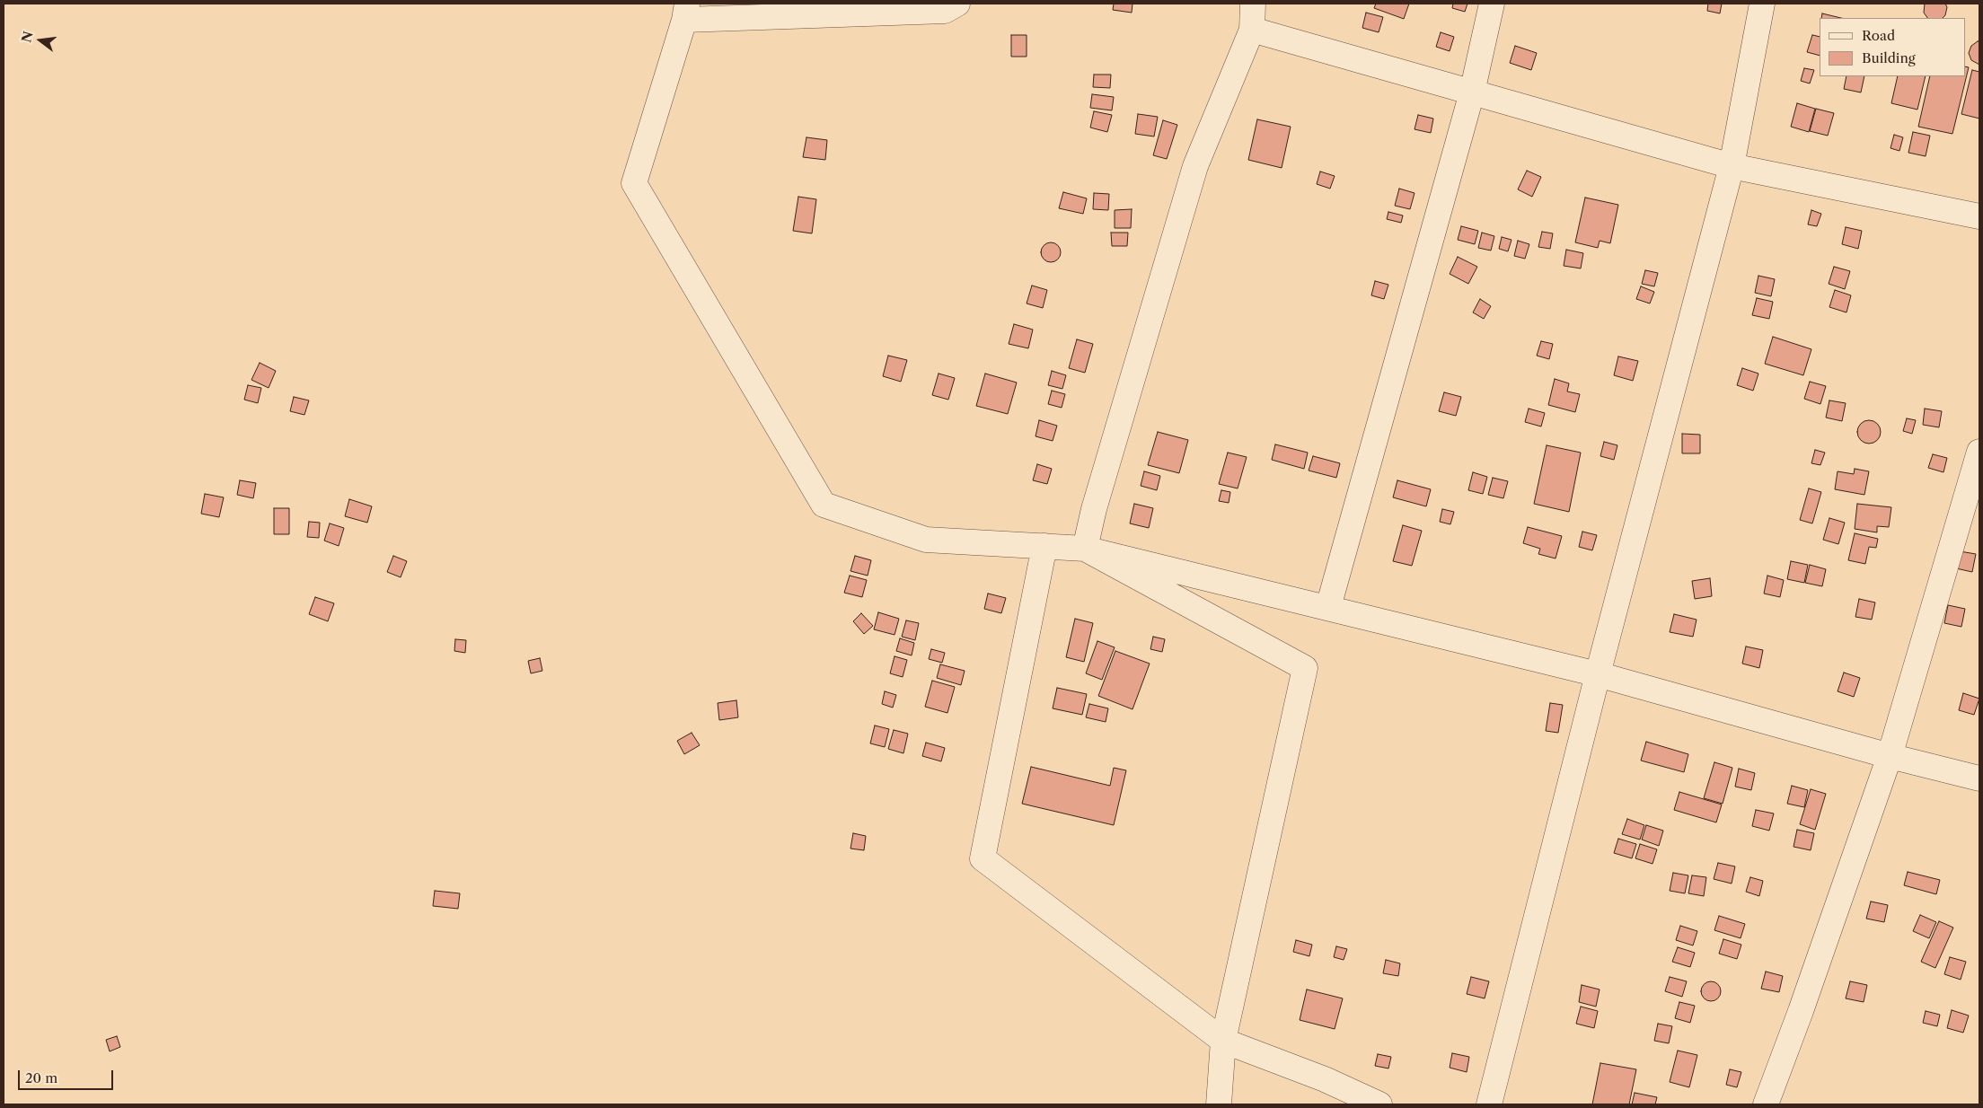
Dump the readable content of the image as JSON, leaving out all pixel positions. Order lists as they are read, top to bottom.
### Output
{
  "legend": ["Road", "Building"],
  "scale_bar": "20 m",
  "north": "left"
}
